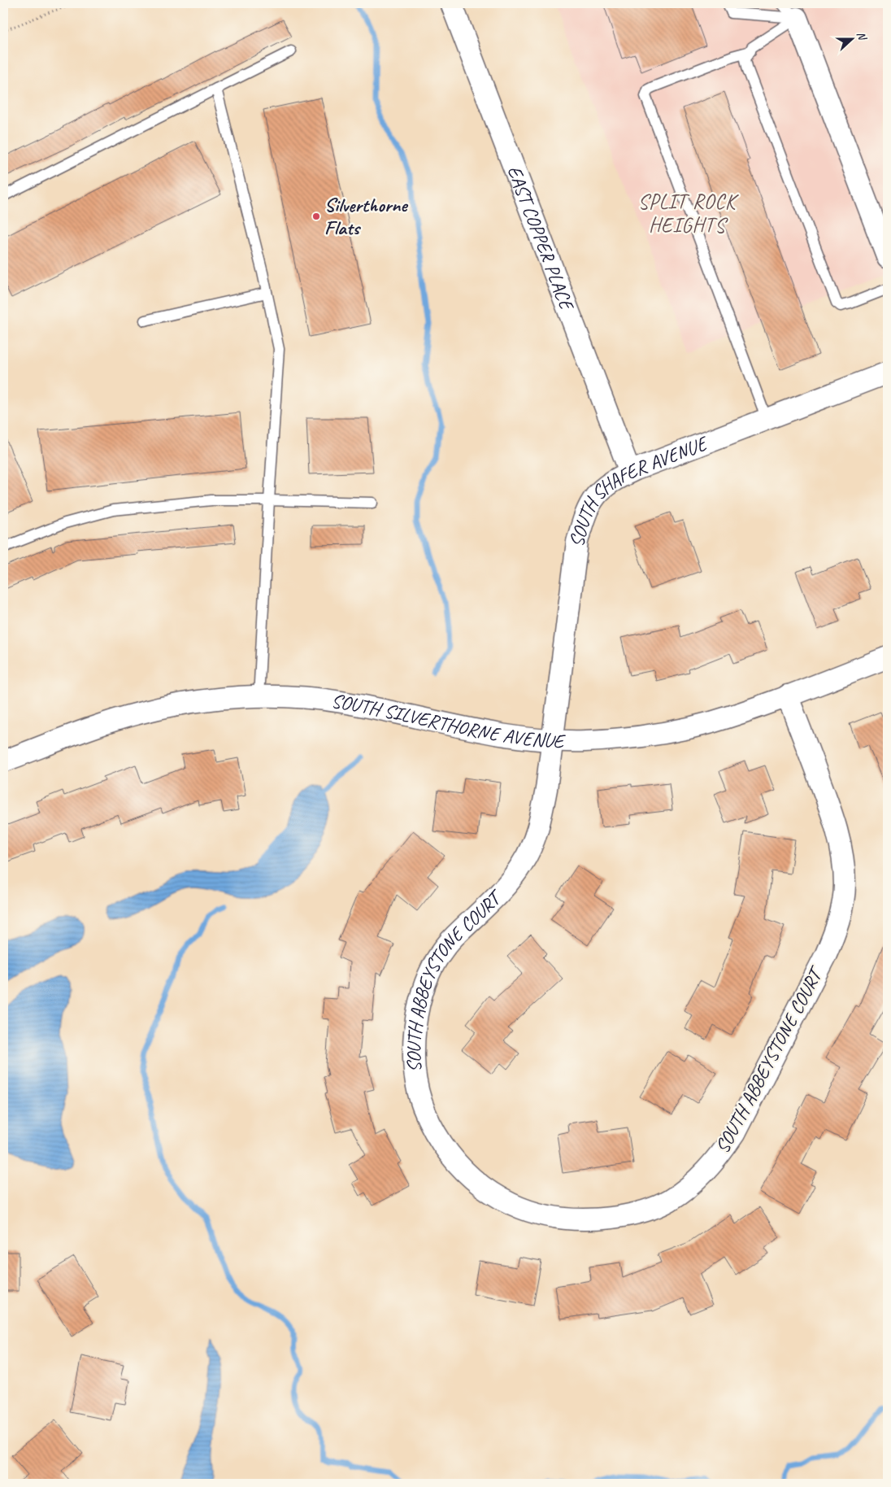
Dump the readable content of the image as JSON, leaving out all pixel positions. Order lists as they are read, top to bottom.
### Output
{
  "streets": {
    "street": [
      "EAST COPPER PLACE",
      "SOUTH SHAFER AVENUE",
      "SOUTH SILVERTHORNE AVENUE",
      "SOUTH ABBEYSTONE COURT"
    ]
  },
  "crossings": [
    ["EAST COPPER PLACE", "SOUTH SHAFER AVENUE"],
    ["SOUTH SHAFER AVENUE", "SOUTH SILVERTHORNE AVENUE"],
    ["SOUTH SHAFER AVENUE", "SOUTH ABBEYSTONE COURT"],
    ["SOUTH SILVERTHORNE AVENUE", "SOUTH ABBEYSTONE COURT"]
  ],
  "districts": ["SPLIT ROCK HEIGHTS"],
  "places": ["Silverthorne Flats"],
  "north": "right"
}
